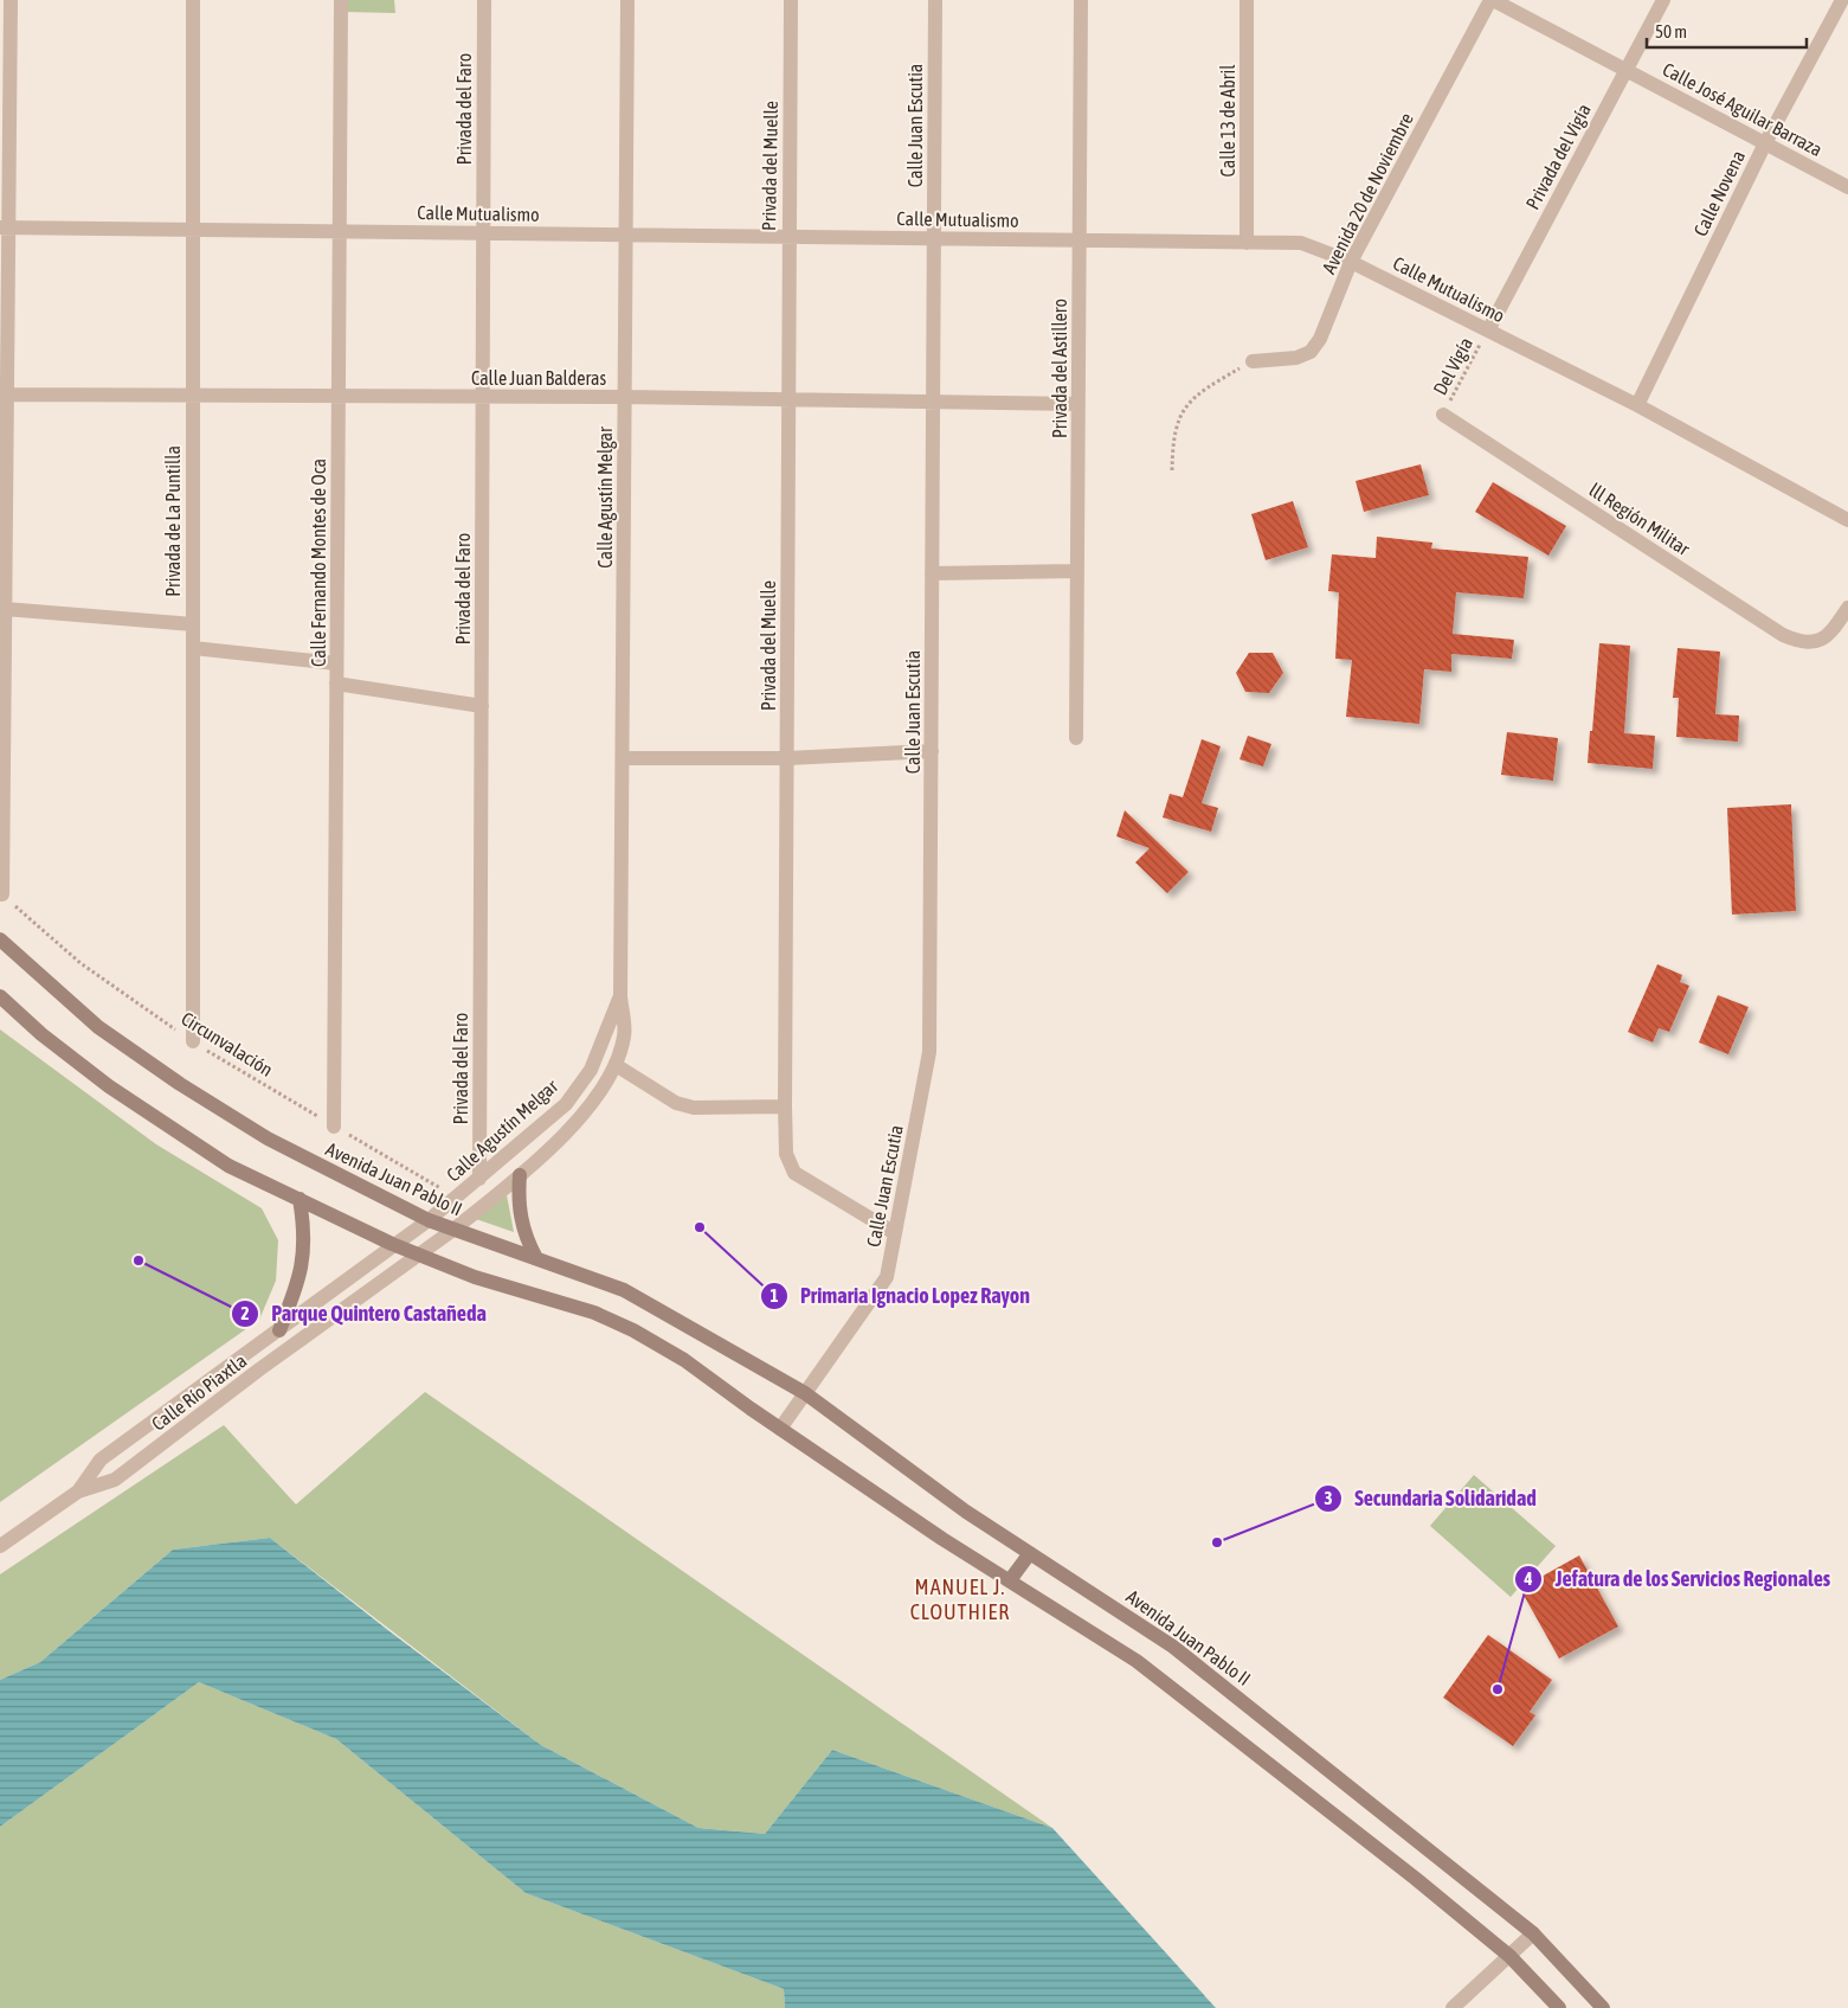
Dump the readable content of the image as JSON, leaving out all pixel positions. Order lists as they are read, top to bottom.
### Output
{
  "streets": {
    "main road": ["Avenida Juan Pablo II"],
    "street": [
      "Privada del Faro",
      "Calle José Aguilar Barraza",
      "Calle 13 de Abril",
      "Calle Juan Escutia",
      "Privada del Vigía",
      "Privada del Muelle",
      "Avenida 20 de Noviembre",
      "Calle Novena",
      "Calle Mutualismo",
      "Privada del Astillero",
      "Calle Juan Balderas",
      "Calle Agustín Melgar",
      "lll Región Militar",
      "Privada de La Puntilla",
      "Calle Fernando Montes de Oca",
      "Calle Río Piaxtla"
    ],
    "path": ["Del Vigía", "Circunvalación"]
  },
  "crossings": [
    ["Privada del Faro", "Calle Mutualismo"],
    ["Privada del Faro", "Calle Juan Balderas"],
    ["Privada del Faro", "Calle Agustín Melgar"],
    ["Calle José Aguilar Barraza", "Privada del Vigía"],
    ["Calle José Aguilar Barraza", "Avenida 20 de Noviembre"],
    ["Calle José Aguilar Barraza", "Calle Novena"],
    ["Calle 13 de Abril", "Calle Mutualismo"],
    ["Calle Juan Escutia", "Privada del Muelle"],
    ["Calle Juan Escutia", "Calle Mutualismo"],
    ["Calle Juan Escutia", "Calle Juan Balderas"],
    ["Calle Juan Escutia", "Avenida Juan Pablo II"],
    ["Privada del Vigía", "Calle Mutualismo"],
    ["Privada del Vigía", "Del Vigía"],
    ["Privada del Muelle", "Calle Mutualismo"],
    ["Privada del Muelle", "Calle Juan Balderas"],
    ["Avenida 20 de Noviembre", "Calle Mutualismo"],
    ["Calle Novena", "Calle Mutualismo"],
    ["Calle Mutualismo", "Del Vigía"],
    ["Calle Mutualismo", "Privada del Astillero"],
    ["Calle Mutualismo", "Calle Agustín Melgar"],
    ["Calle Mutualismo", "Privada de La Puntilla"],
    ["Calle Mutualismo", "Calle Fernando Montes de Oca"],
    ["Del Vigía", "lll Región Militar"],
    ["Privada del Astillero", "Calle Juan Balderas"],
    ["Calle Juan Balderas", "Calle Agustín Melgar"],
    ["Calle Juan Balderas", "Privada de La Puntilla"],
    ["Calle Juan Balderas", "Calle Fernando Montes de Oca"],
    ["Calle Agustín Melgar", "Circunvalación"],
    ["Calle Agustín Melgar", "Avenida Juan Pablo II"],
    ["Calle Agustín Melgar", "Calle Río Piaxtla"],
    ["Privada de La Puntilla", "Circunvalación"],
    ["Calle Fernando Montes de Oca", "Circunvalación"],
    ["Avenida Juan Pablo II", "Calle Río Piaxtla"]
  ],
  "districts": ["MANUEL J. CLOUTHIER"],
  "places": [
    "Primaria Ignacio Lopez Rayon",
    "Parque Quintero Castañeda",
    "Secundaria Solidaridad",
    "Jefatura de los Servicios Regionales"
  ],
  "scale_bar": "50 m"
}
